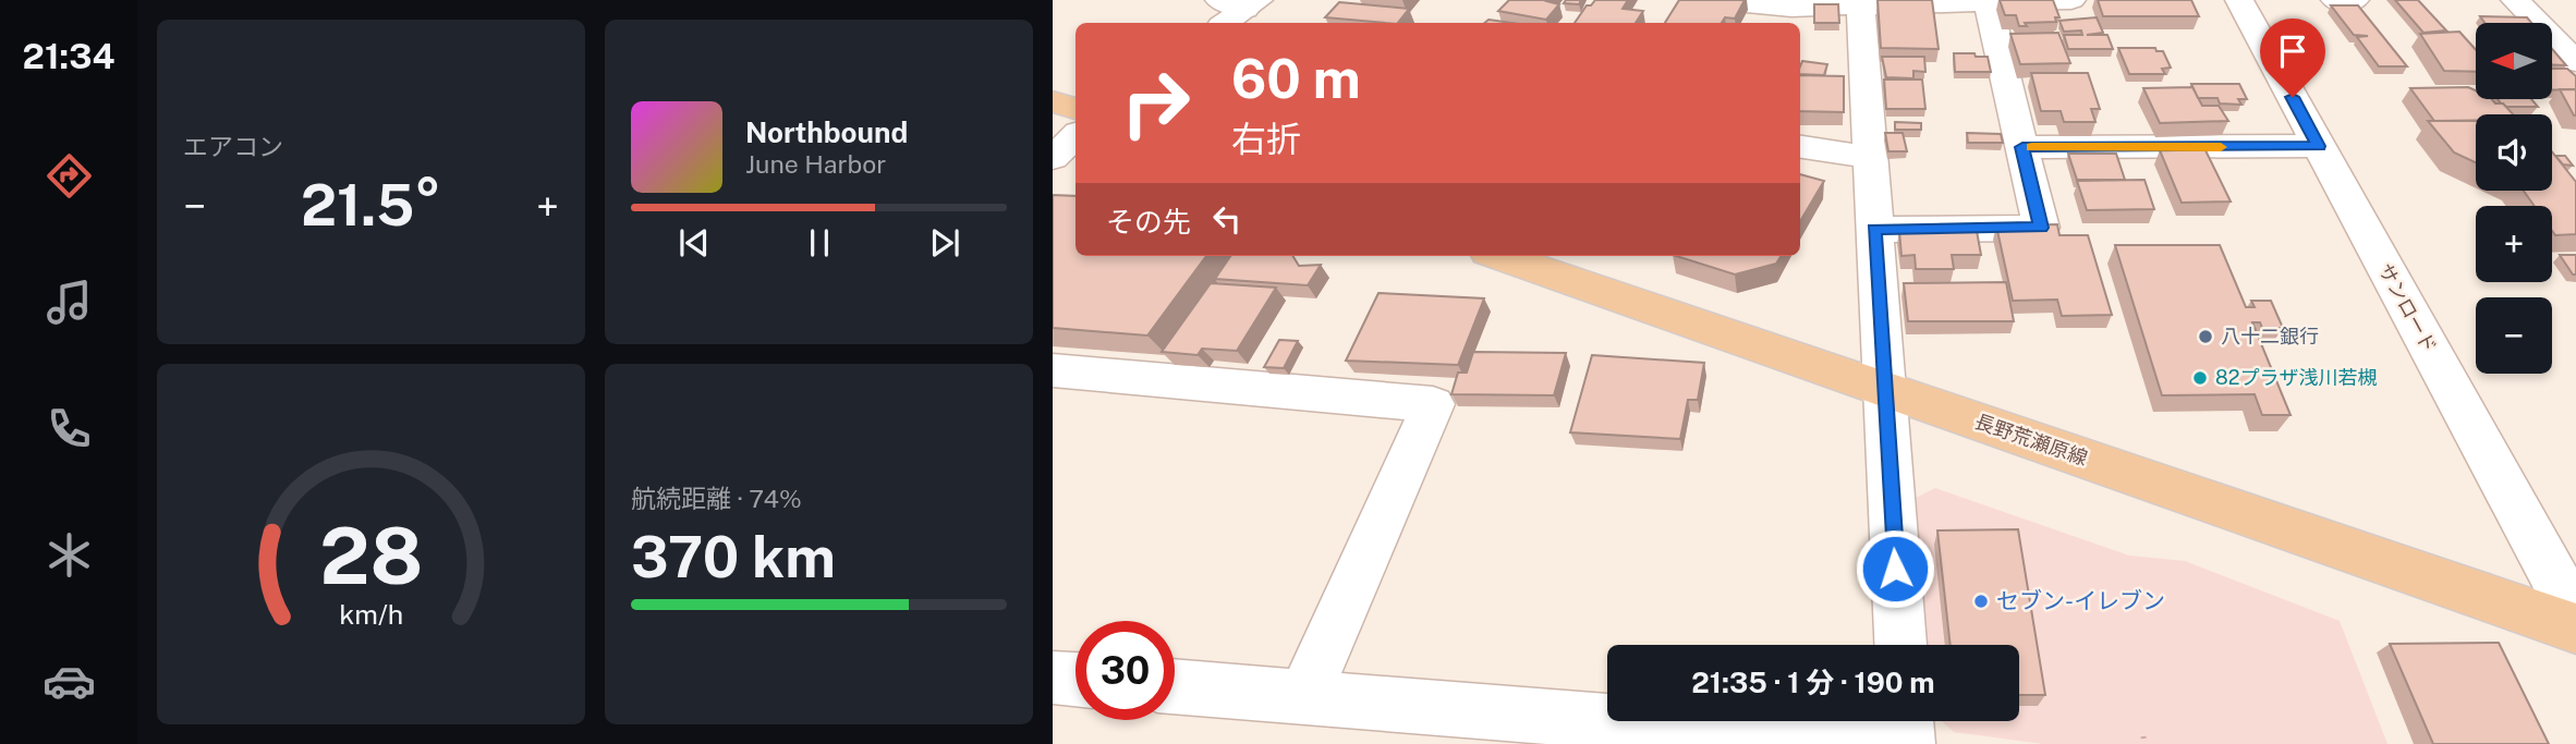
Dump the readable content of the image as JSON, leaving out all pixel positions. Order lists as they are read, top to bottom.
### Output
{
  "streets": {
    "main road": ["長野荒瀬原線"],
    "street": ["サンロード"]
  },
  "places": ["八十二銀行", "82プラザ浅川若槻", "セブン-イレブン"],
  "north": "left",
  "page": {
    "tabs": "21:34",
    "tile": [
      "エアコン",
      ["航続距離 · 74%", "370 km"]
    ],
    "map_buttons": ["+", "−"],
    "turn": ["60 m", "右折"],
    "song": ["Northbound", "June Harbor"],
    "heat": ["−", "21.5°", "+"],
    "then": "その先",
    "limit": "30",
    "trip": "21:35 · 1 分 · 190 m",
    "gauge": ["28", "km/h"]
  }
}
